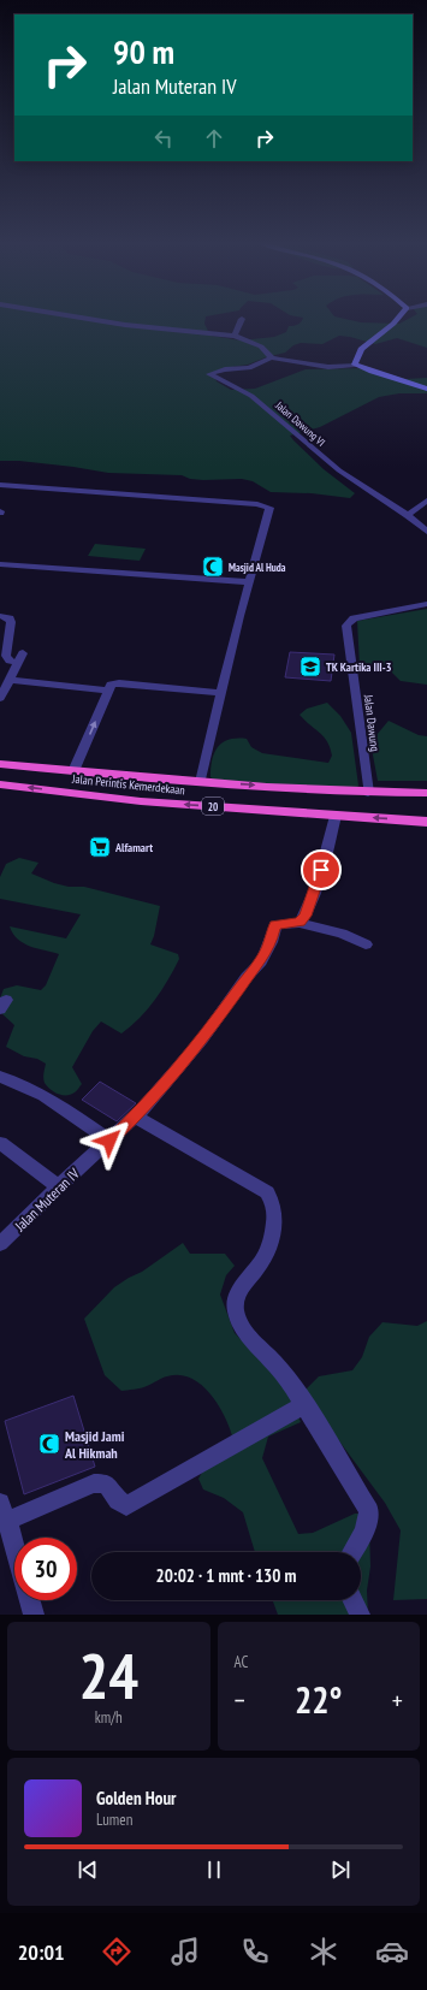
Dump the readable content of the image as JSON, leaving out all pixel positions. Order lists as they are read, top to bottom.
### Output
{
  "streets": {
    "highway": ["Jalan Perintis Kemerdekaan", "20"],
    "street": ["Jalan Dawung VI", "Jalan Dawung", "Jalan Muteran IV"]
  },
  "crossings": [
    ["Jalan Dawung", "Jalan Perintis Kemerdekaan"]
  ],
  "places": {
    "mosque": ["Masjid Al Huda", "Masjid Jami Al Hikmah"],
    "school or university": ["TK Kartika III-3"],
    "supermarket": ["Alfamart"]
  },
  "page": {
    "turn": ["90 m", "Jalan Muteran IV"],
    "limit": "30",
    "trip": "20:02 · 1 mnt · 130 m",
    "tile": [
      ["24", "km/h"],
      "AC"
    ],
    "heat": ["−", "22°", "+"],
    "song": ["Golden Hour", "Lumen"],
    "tabs": "20:01"
  }
}
